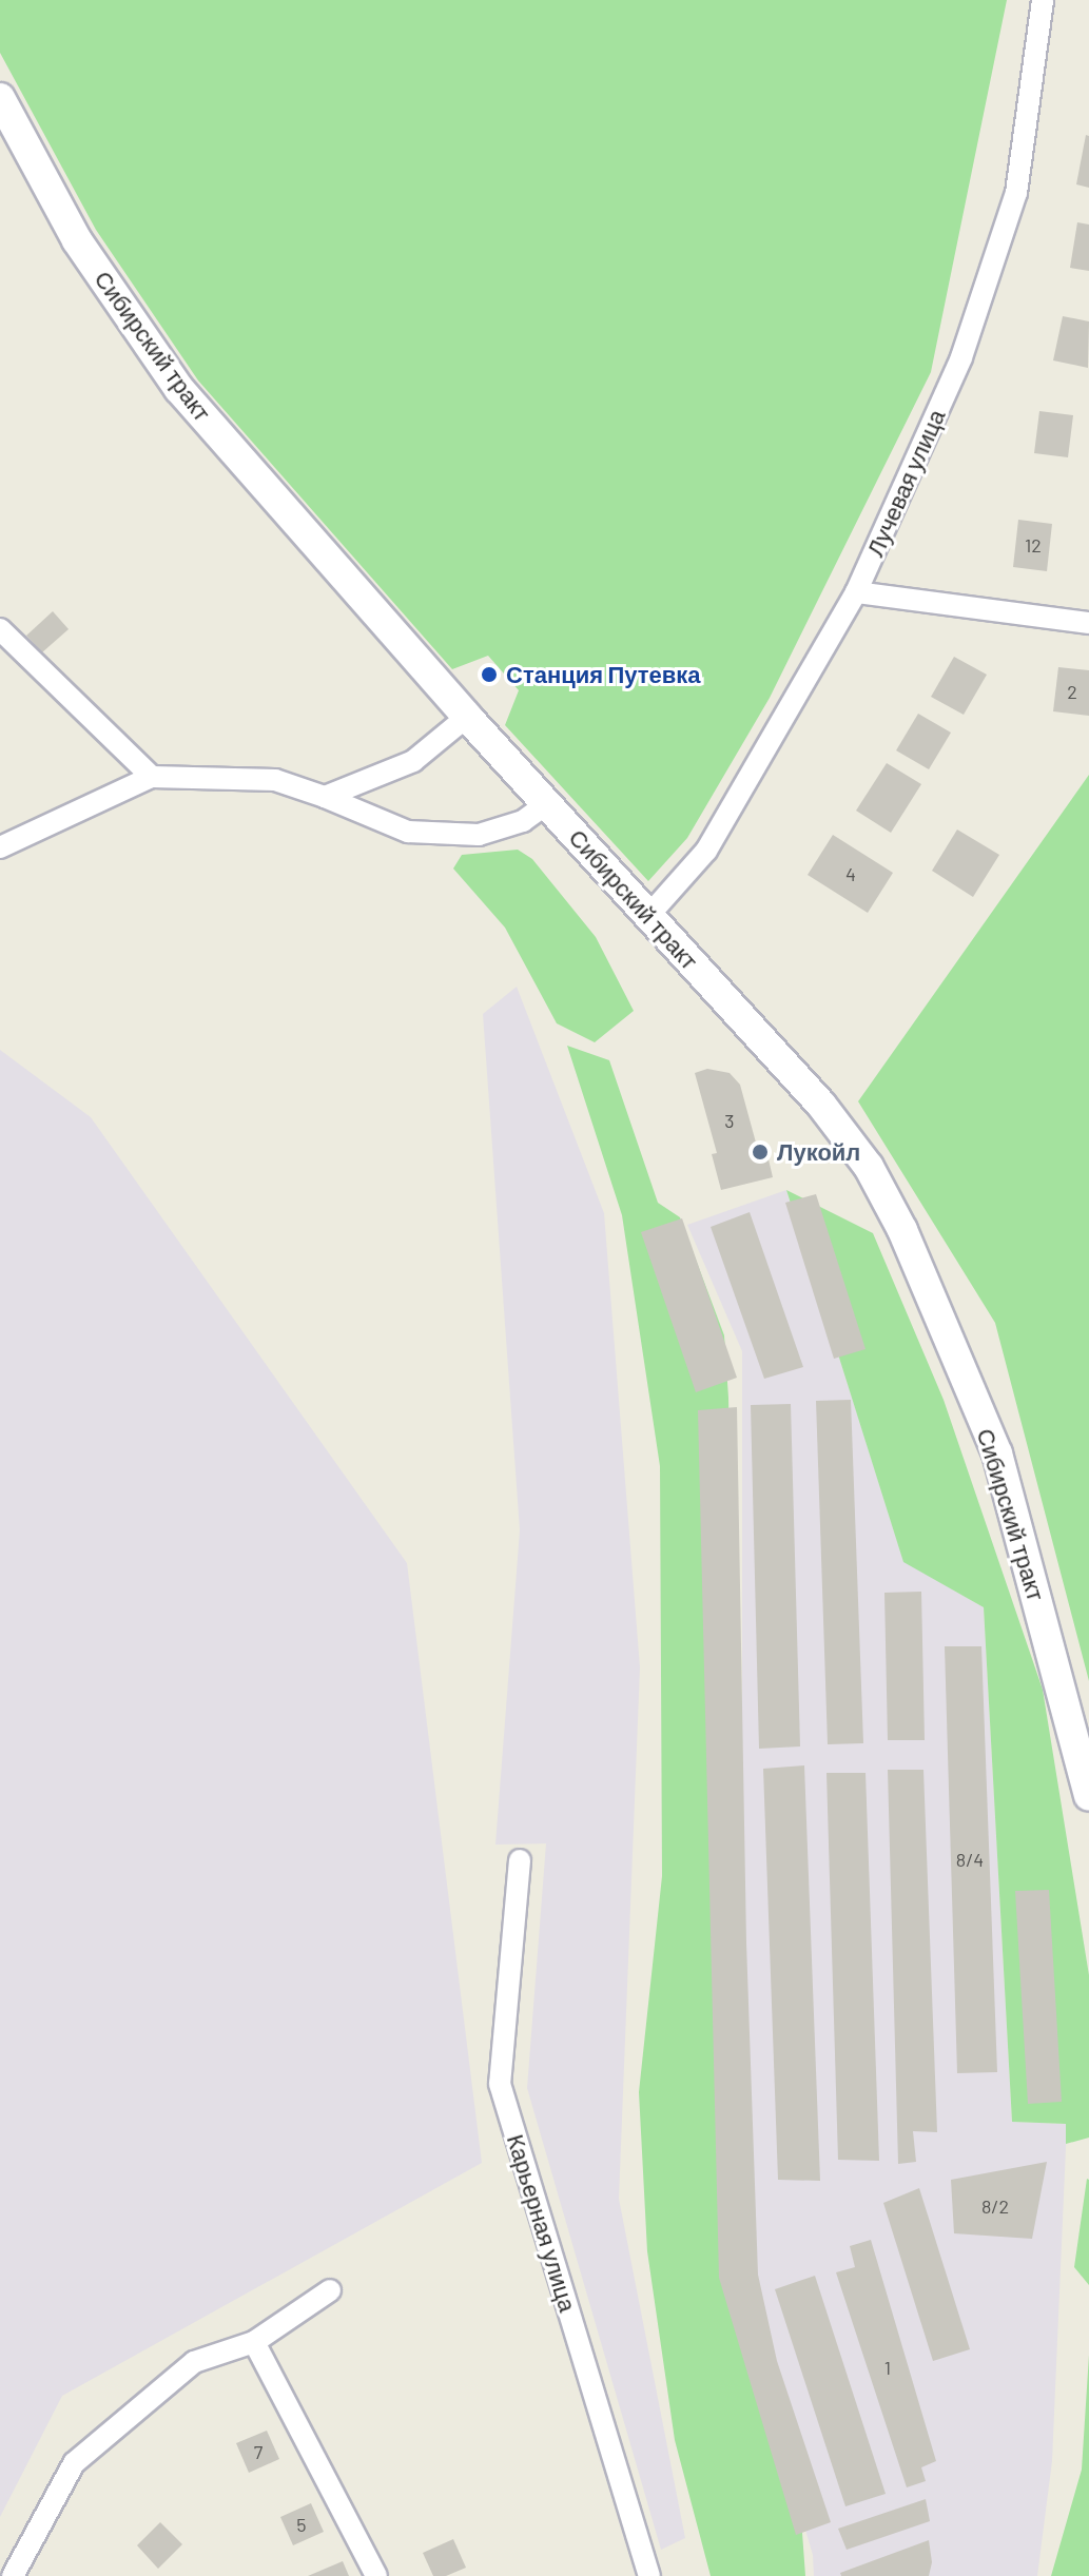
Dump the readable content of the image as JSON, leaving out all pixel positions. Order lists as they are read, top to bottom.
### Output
{
  "streets": {
    "main road": ["Сибирский тракт"],
    "street": ["Лучевая улица", "Карьерная улица"]
  },
  "crossings": [
    ["Сибирский тракт", "Лучевая улица"]
  ],
  "places": ["Станция Путевка", "Лукойл"],
  "house_numbers": [
    "12",
    "2",
    "4",
    "3",
    "8/4",
    "8/2",
    "1",
    "7",
    "5"
  ]
}
